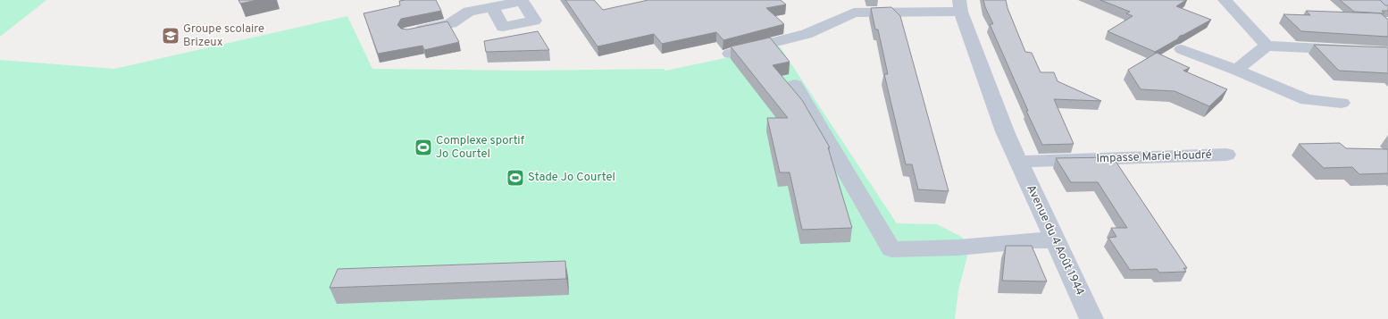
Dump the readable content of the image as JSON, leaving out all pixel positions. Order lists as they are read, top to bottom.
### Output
{
  "streets": {
    "street": ["Impasse Marie Houdré", "Avenue du 4 Août 1944"]
  },
  "crossings": [
    ["Impasse Marie Houdré", "Avenue du 4 Août 1944"]
  ],
  "places": {
    "school or university": ["Groupe scolaire Brizeux"],
    "sports": ["Complexe sportif Jo Courtel", "Stade Jo Courtel"]
  }
}
